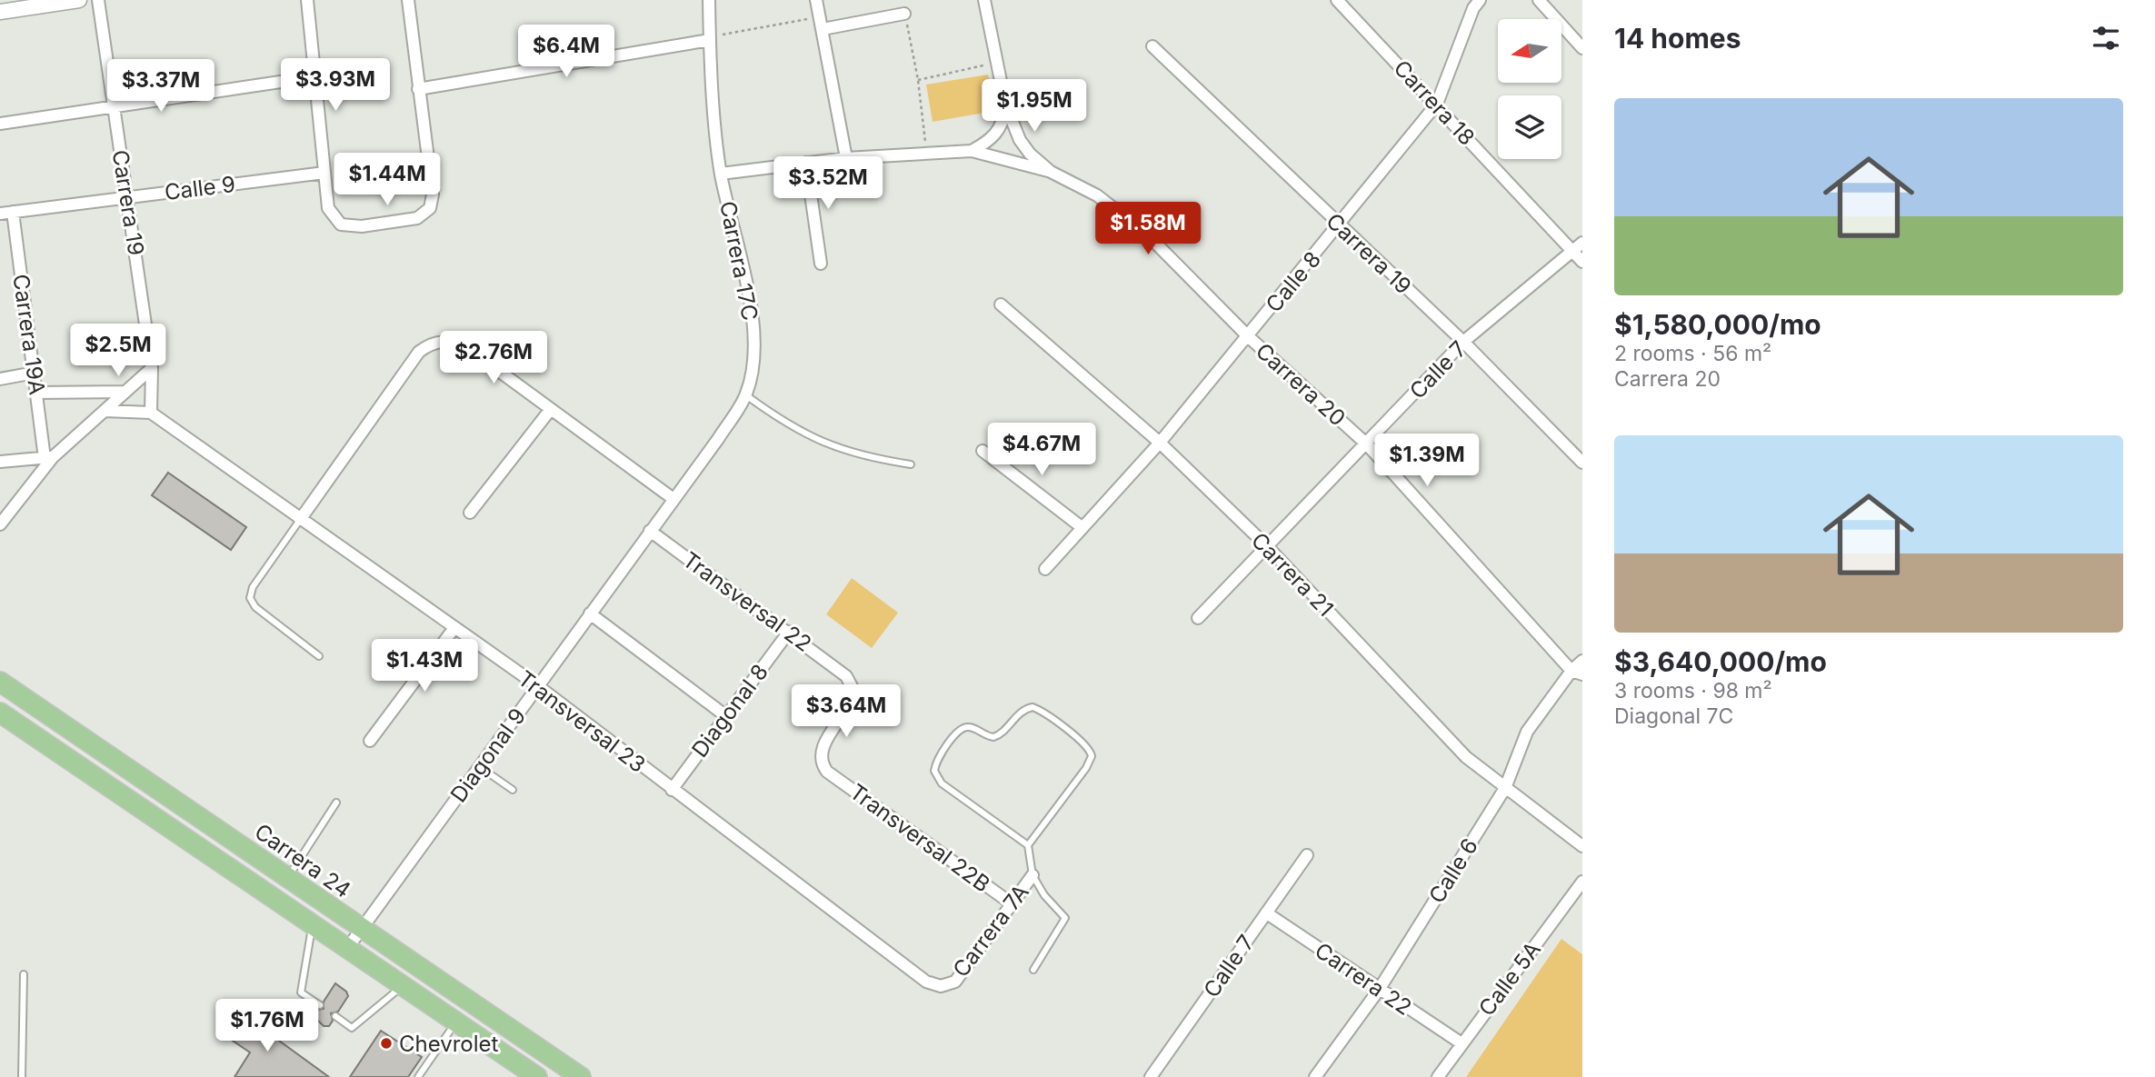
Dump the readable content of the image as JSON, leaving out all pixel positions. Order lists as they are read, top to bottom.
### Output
{
  "streets": {
    "main road": ["Carrera 24"],
    "street": [
      "Carrera 18",
      "Calle 9",
      "Carrera 19",
      "Carrera 17C",
      "Calle 8",
      "Carrera 19A",
      "Calle 7",
      "Carrera 20",
      "Carrera 21",
      "Transversal 22",
      "Diagonal 8",
      "Transversal 23",
      "Diagonal 9",
      "Transversal 22B",
      "Calle 6",
      "Carrera 7A",
      "Carrera 22",
      "Calle 5A"
    ]
  },
  "crossings": [
    ["Carrera 18", "Calle 8"],
    ["Carrera 18", "Calle 7"],
    ["Calle 9", "Carrera 19"],
    ["Calle 9", "Carrera 19A"],
    ["Carrera 19", "Calle 8"],
    ["Carrera 19", "Calle 7"],
    ["Carrera 17C", "Diagonal 9"],
    ["Calle 8", "Carrera 20"],
    ["Calle 8", "Carrera 21"],
    ["Calle 7", "Carrera 20"],
    ["Calle 7", "Carrera 21"],
    ["Calle 7", "Carrera 22"],
    ["Carrera 20", "Calle 6"],
    ["Carrera 21", "Calle 6"],
    ["Transversal 22", "Diagonal 8"],
    ["Transversal 22", "Diagonal 9"],
    ["Transversal 22", "Transversal 22B"],
    ["Diagonal 8", "Transversal 23"],
    ["Transversal 23", "Diagonal 9"],
    ["Transversal 23", "Carrera 7A"],
    ["Diagonal 9", "Carrera 24"],
    ["Transversal 22B", "Carrera 7A"],
    ["Calle 6", "Carrera 22"],
    ["Carrera 22", "Calle 5A"]
  ],
  "places": ["Chevrolet"],
  "north": "left",
  "page": {
    "heading": "14 homes",
    "price": [
      "$6.4M",
      "$3.93M",
      "$3.37M",
      "$1.95M",
      "$1.44M",
      "$3.52M",
      "$1.58M",
      "$2.5M",
      "$2.76M",
      "$4.67M",
      "$1.39M",
      "$1.43M",
      "$3.64M",
      "$1.76M"
    ],
    "list": [
      {
        "name": "$1,580,000/mo",
        "note": "2 rooms · 56 m² · Carrera 20"
      },
      {
        "name": "$3,640,000/mo",
        "note": "3 rooms · 98 m² · Diagonal 7C"
      }
    ]
  }
}
